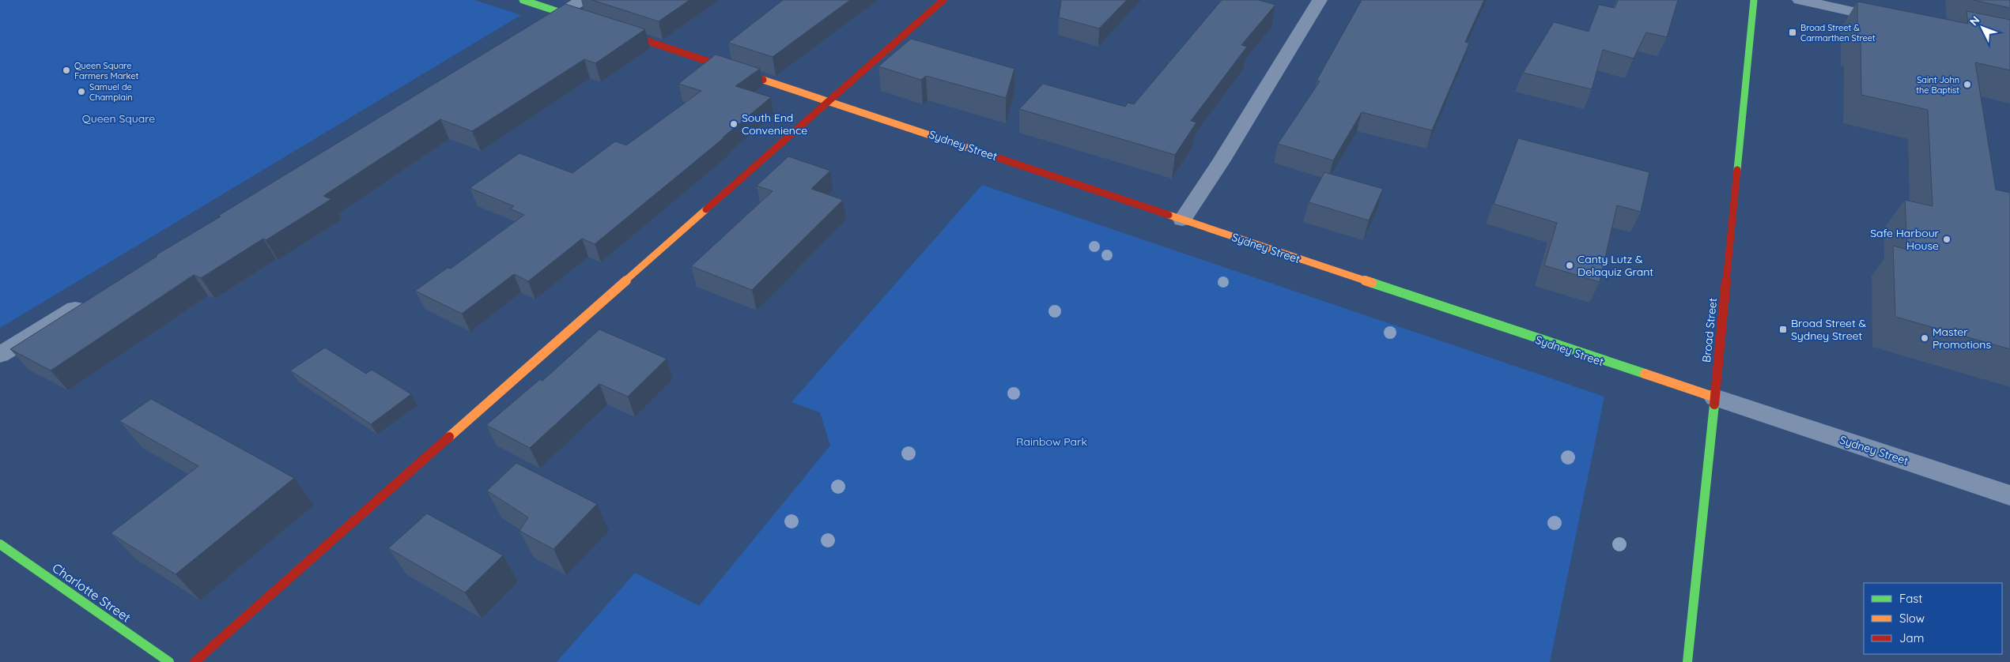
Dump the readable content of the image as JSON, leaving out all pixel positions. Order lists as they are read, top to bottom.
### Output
{
  "streets": {
    "street": ["Sydney Street", "Broad Street", "Charlotte Street"]
  },
  "crossings": [
    ["Sydney Street", "Broad Street"]
  ],
  "parks": ["Queen Square", "Rainbow Park"],
  "places": {
    "transit": ["Broad Street & Carmarthen Street", "Broad Street & Sydney Street"],
    "other": [
      "Queen Square Farmers Market",
      "Saint John the Baptist",
      "Samuel de Champlain",
      "South End Convenience",
      "Safe Harbour House",
      "Canty Lutz & Delaquiz Grant",
      "Master Promotions"
    ]
  },
  "legend": ["Fast", "Slow", "Jam"],
  "north": "top left"
}
